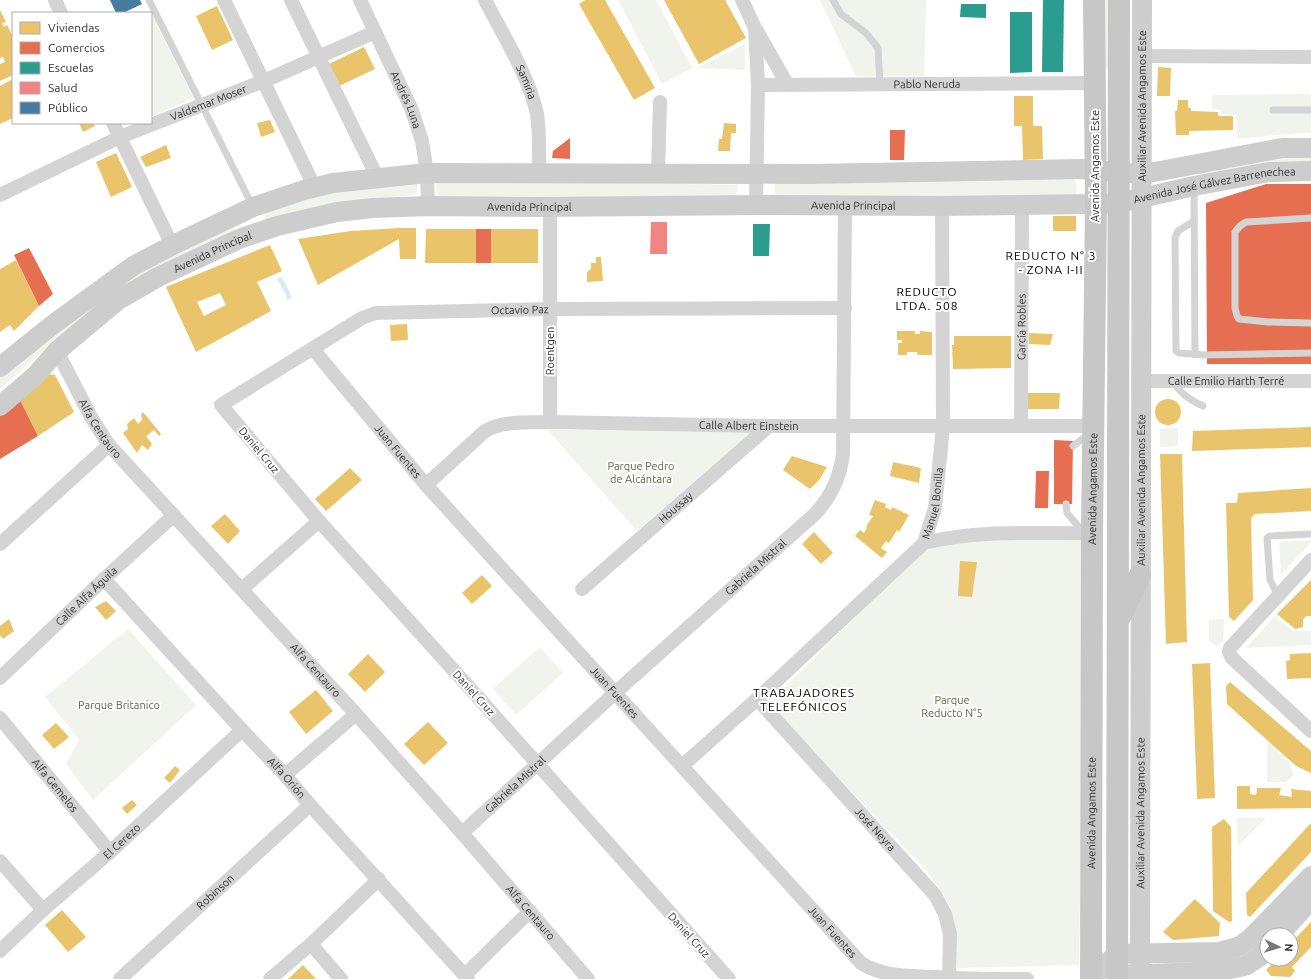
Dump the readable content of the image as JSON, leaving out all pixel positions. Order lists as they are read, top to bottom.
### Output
{
  "streets": {
    "main road": [
      "Auxiliar Avenida Angamos Este",
      "Avenida Angamos Este",
      "Avenida José Gálvez Barrenechea",
      "Avenida Principal"
    ],
    "street": [
      "Samiria",
      "Pablo Neruda",
      "Andrés Luna",
      "Valdemar Moser",
      "Octavio Paz",
      "García Robles",
      "Roentgen",
      "Calle Emilio Harth Terré",
      "Calle Albert Einstein",
      "Alfa Centauro",
      "Daniel Cruz",
      "Juan Fuentes",
      "Manuel Bonilla",
      "Houssay",
      "Gabriela Mistral",
      "Calle Alfa Águila",
      "Alfa Orión",
      "Alfa Gemelos",
      "José Neyra",
      "El Cerezo",
      "Robinson"
    ]
  },
  "crossings": [
    ["Samiria", "Avenida Principal"],
    ["Pablo Neruda", "Avenida Angamos Este"],
    ["Andrés Luna", "Valdemar Moser"],
    ["Andrés Luna", "Avenida Principal"],
    ["Auxiliar Avenida Angamos Este", "Avenida José Gálvez Barrenechea"],
    ["Auxiliar Avenida Angamos Este", "Calle Emilio Harth Terré"],
    ["Avenida Angamos Este", "Avenida Principal"],
    ["Avenida Angamos Este", "Calle Albert Einstein"],
    ["Avenida José Gálvez Barrenechea", "Avenida Principal"],
    ["Avenida Principal", "García Robles"],
    ["Avenida Principal", "Roentgen"],
    ["Avenida Principal", "Alfa Centauro"],
    ["Avenida Principal", "Manuel Bonilla"],
    ["Avenida Principal", "Gabriela Mistral"],
    ["Octavio Paz", "Roentgen"],
    ["Octavio Paz", "Daniel Cruz"],
    ["Octavio Paz", "Juan Fuentes"],
    ["Octavio Paz", "Gabriela Mistral"],
    ["García Robles", "Calle Albert Einstein"],
    ["Roentgen", "Calle Albert Einstein"],
    ["Calle Albert Einstein", "Juan Fuentes"],
    ["Calle Albert Einstein", "Manuel Bonilla"],
    ["Calle Albert Einstein", "Houssay"],
    ["Calle Albert Einstein", "Gabriela Mistral"],
    ["Alfa Centauro", "Gabriela Mistral"],
    ["Alfa Centauro", "Calle Alfa Águila"],
    ["Daniel Cruz", "Gabriela Mistral"],
    ["Juan Fuentes", "Manuel Bonilla"],
    ["Juan Fuentes", "Gabriela Mistral"],
    ["Juan Fuentes", "José Neyra"],
    ["Manuel Bonilla", "José Neyra"],
    ["Calle Alfa Águila", "Alfa Orión"],
    ["Alfa Orión", "El Cerezo"],
    ["Alfa Orión", "Robinson"],
    ["Alfa Gemelos", "El Cerezo"]
  ],
  "districts": ["REDUCTO N° 3 - ZONA I-II", "REDUCTO LTDA. 508", "TRABAJADORES TELEFÓNICOS"],
  "parks": ["Parque Pedro de Alcántara", "Parque Reducto N°5", "Parque Britanico"],
  "legend": [
    "Viviendas",
    "Comercios",
    "Escuelas",
    "Salud",
    "Público"
  ],
  "north": "right"
}
